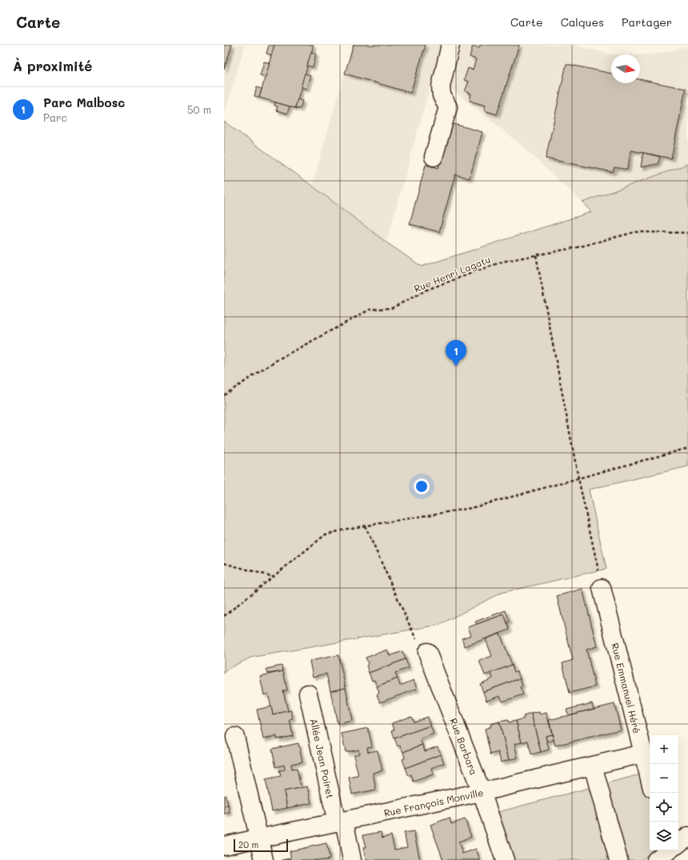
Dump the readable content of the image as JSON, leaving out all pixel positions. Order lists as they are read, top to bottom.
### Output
{
  "streets": {
    "street": [
      "Rue Emmanuel Héré",
      "Rue Barbara",
      "Allée Jean Poiret",
      "Rue François Monville"
    ],
    "path": ["Rue Henri Lagatu"]
  },
  "crossings": [
    ["Rue Emmanuel Héré", "Rue François Monville"],
    ["Rue Barbara", "Rue François Monville"],
    ["Allée Jean Poiret", "Rue François Monville"]
  ],
  "scale_bar": "20 m",
  "north": "right",
  "page": {
    "header": "Carte",
    "nav": ["Carte", "Calques", "Partager"],
    "heading": "À proximité",
    "list": [
      {
        "mark": "1",
        "name": "Parc Malbosc",
        "note": "Parc",
        "value": "50 m"
      }
    ],
    "pins": "1",
    "map_buttons": ["+", "−"],
    "scale": "20 m"
  }
}
